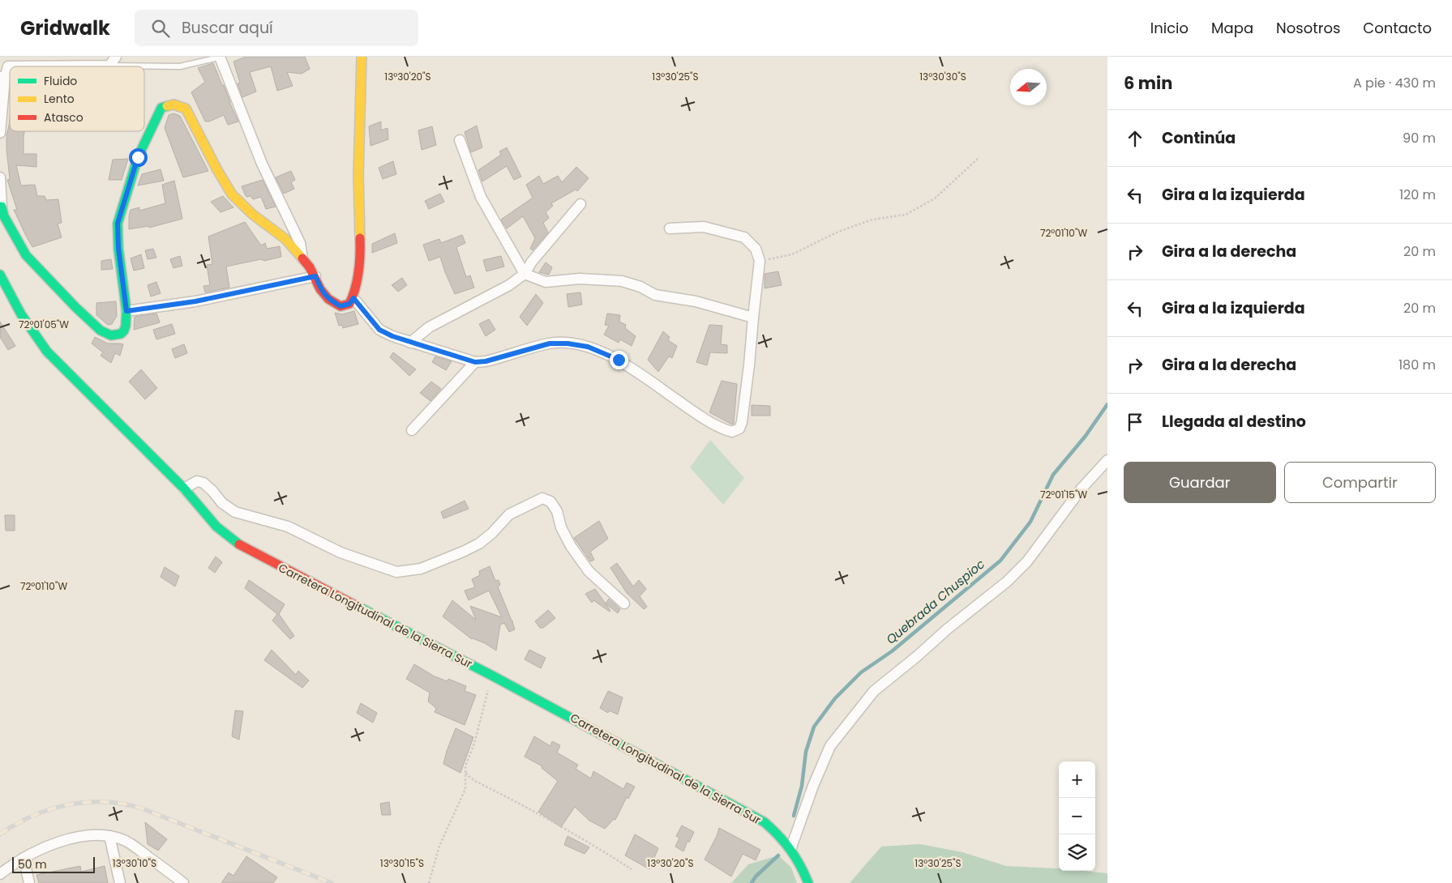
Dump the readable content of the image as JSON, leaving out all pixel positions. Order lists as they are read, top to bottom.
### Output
{
  "streets": {
    "main road": ["Carretera Longitudinal de la Sierra Sur"]
  },
  "water": ["Quebrada Chuspioc"],
  "legend": ["Fluido", "Lento", "Atasco"],
  "scale_bar": "50 m",
  "north": "left",
  "page": {
    "header": "Gridwalk",
    "search": "Buscar aquí",
    "nav": [
      "Inicio",
      "Mapa",
      "Nosotros",
      "Contacto"
    ],
    "heading": ["6 min", "A pie · 430 m"],
    "list": [
      ["Continúa", "90 m"],
      ["Gira a la izquierda", "120 m"],
      ["Gira a la derecha", "20 m"],
      ["Gira a la izquierda", "20 m"],
      ["Gira a la derecha", "180 m"],
      "Llegada al destino"
    ],
    "buttons": ["Guardar", "Compartir"],
    "map_buttons": ["+", "−"],
    "scale": "50 m"
  },
  "coordinates": [
    "13°30'20\"S",
    "13°30'25\"S",
    "13°30'30\"S",
    "72°01'10\"W",
    "72°01'05\"W",
    "72°01'15\"W",
    "13°30'10\"S",
    "13°30'15\"S"
  ]
}
